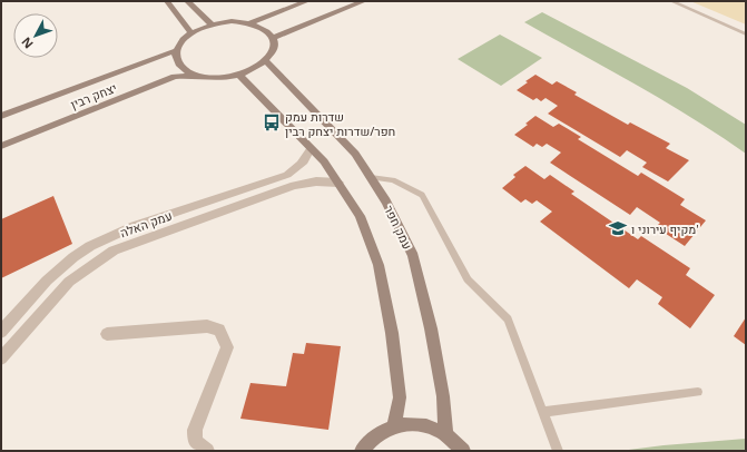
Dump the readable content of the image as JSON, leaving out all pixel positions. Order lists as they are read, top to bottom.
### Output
{
  "streets": {
    "street": ["יצחק רבין", "עמק האלה", "עמק חפר"]
  },
  "crossings": [
    ["יצחק רבין", "עמק חפר"]
  ],
  "places": {
    "bus stop": ["שדרות עמק חפר/שדרות יצחק רבין"],
    "school or university": ["מקיף עירוני ו'"]
  },
  "north": "bottom left"
}
